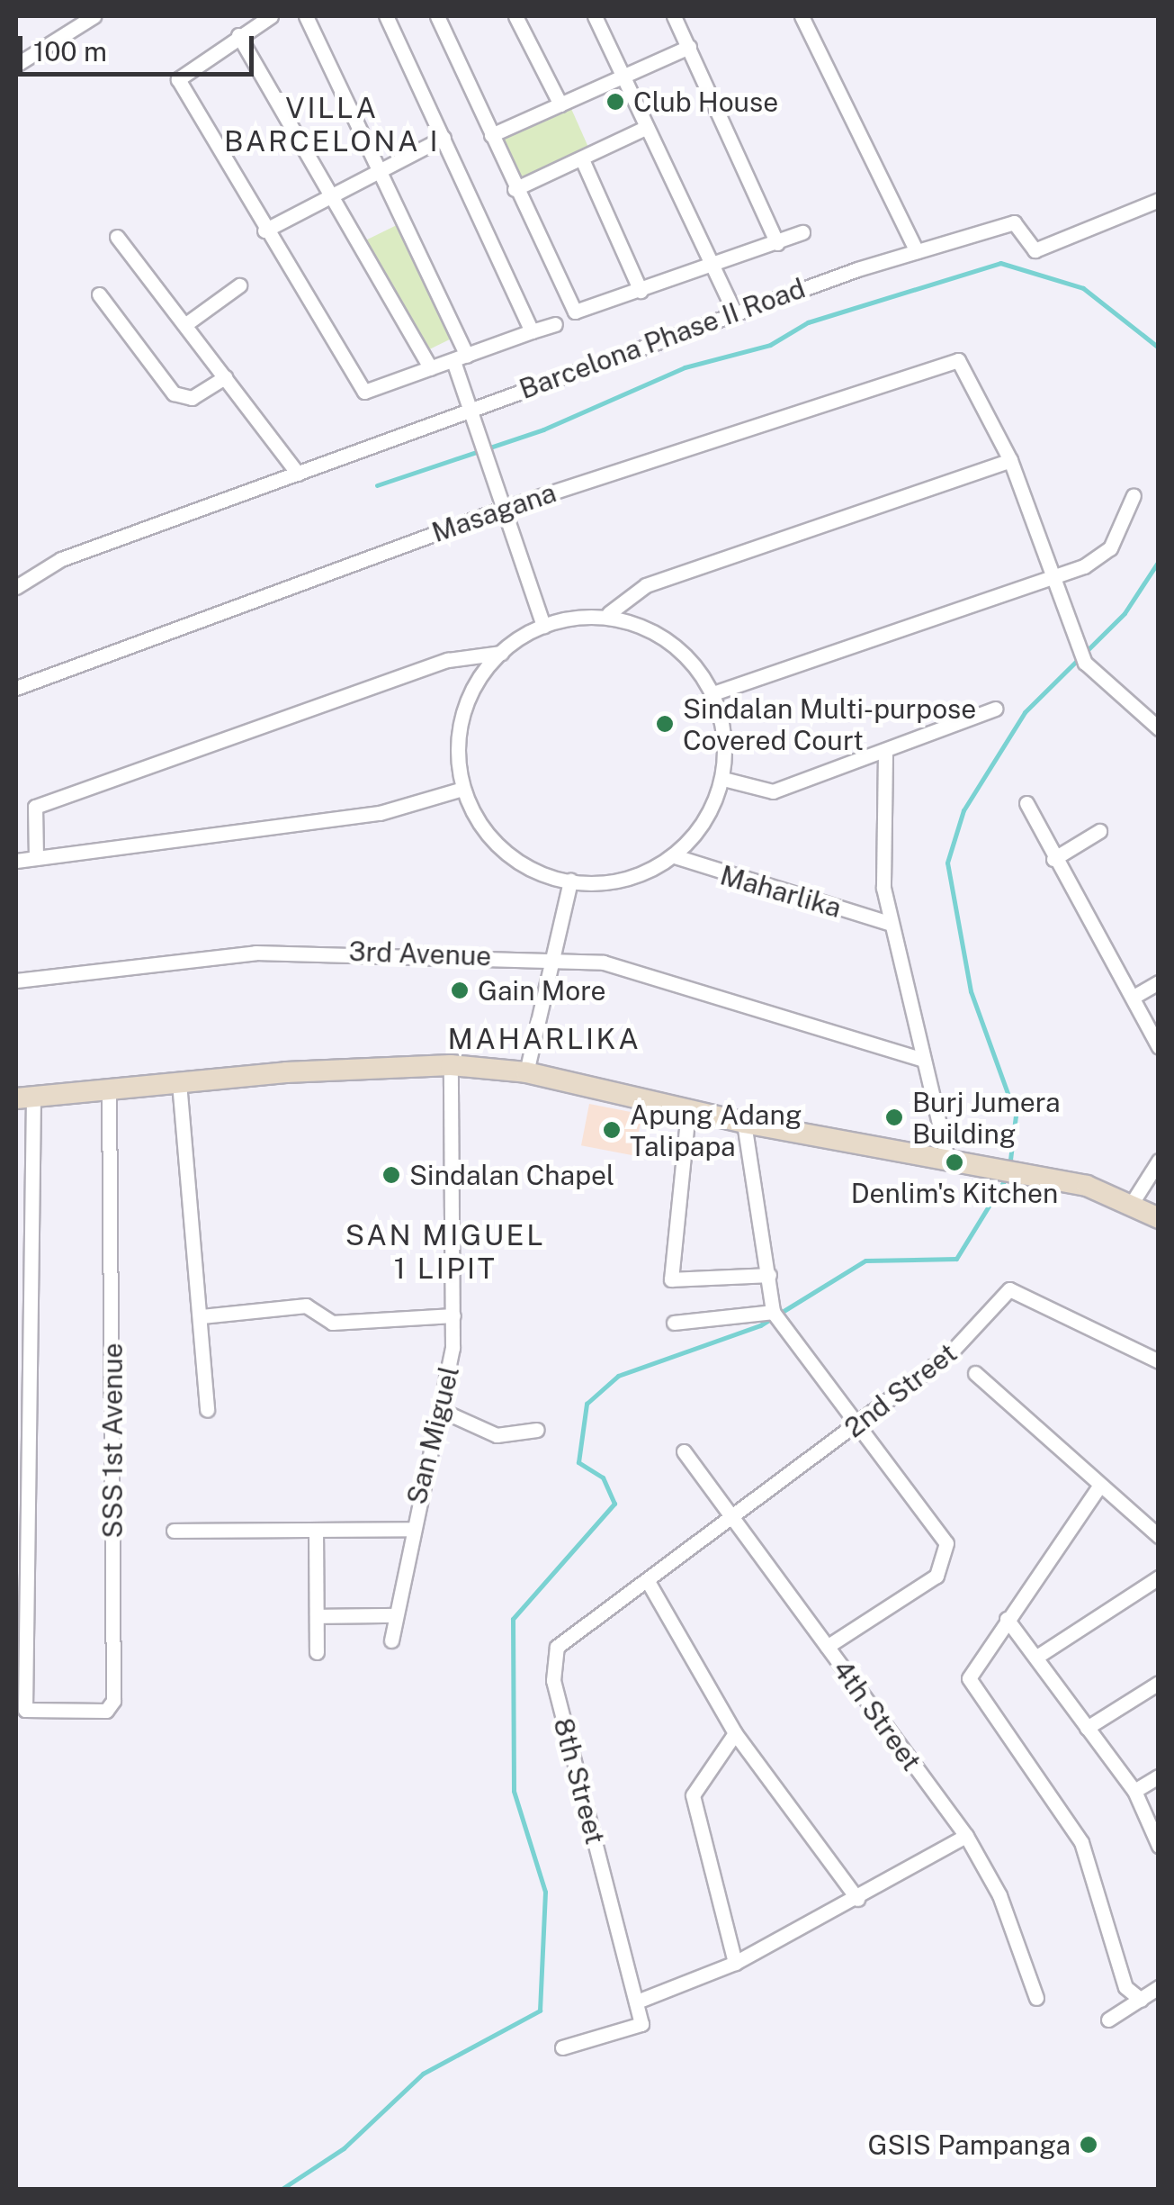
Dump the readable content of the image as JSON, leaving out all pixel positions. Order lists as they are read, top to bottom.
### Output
{
  "streets": {
    "street": [
      "Barcelona Phase II Road",
      "Masagana",
      "Maharlika",
      "3rd Avenue",
      "2nd Street",
      "San Miguel",
      "SSS 1st Avenue",
      "4th Street",
      "8th Street"
    ]
  },
  "crossings": [
    ["Maharlika", "3rd Avenue"],
    ["2nd Street", "4th Street"],
    ["2nd Street", "8th Street"]
  ],
  "districts": ["VILLA BARCELONA I", "MAHARLIKA", "SAN MIGUEL 1 LIPIT"],
  "places": [
    "Club House",
    "Sindalan Multi-purpose Covered Court",
    "Gain More",
    "Burj Jumera Building",
    "Apung Adang Talipapa",
    "Denlim's Kitchen",
    "Sindalan Chapel",
    "GSIS Pampanga"
  ],
  "scale_bar": "100 m"
}
